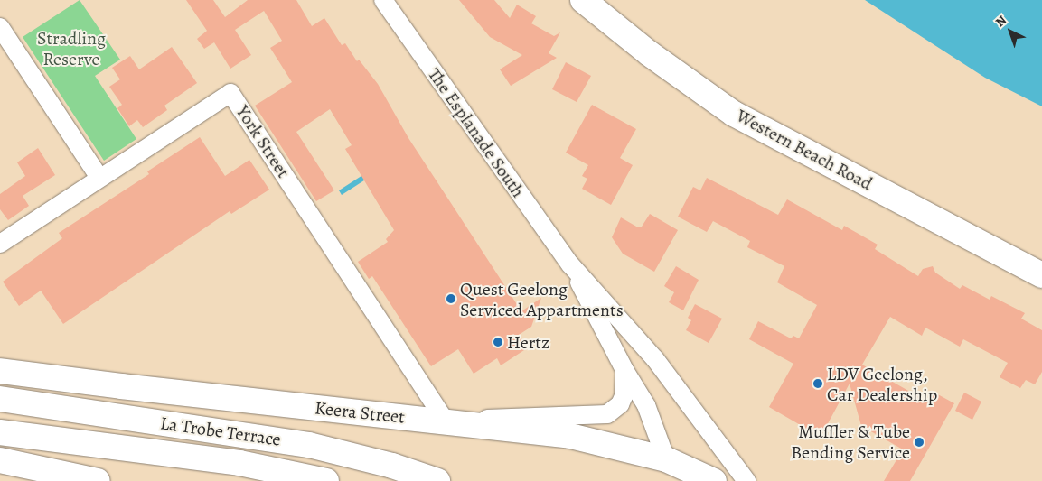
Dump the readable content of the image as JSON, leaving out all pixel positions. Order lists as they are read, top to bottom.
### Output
{
  "streets": {
    "main road": ["Western Beach Road", "Keera Street", "La Trobe Terrace"],
    "street": ["The Esplanade South", "York Street"]
  },
  "crossings": [
    ["The Esplanade South", "Keera Street"],
    ["York Street", "Keera Street"]
  ],
  "parks": ["Stradling Reserve"],
  "places": [
    "Quest Geelong Serviced Appartments",
    "Hertz",
    "LDV Geelong, Car Dealership",
    "Muffler & Tube Bending Service"
  ],
  "north": "top left"
}
